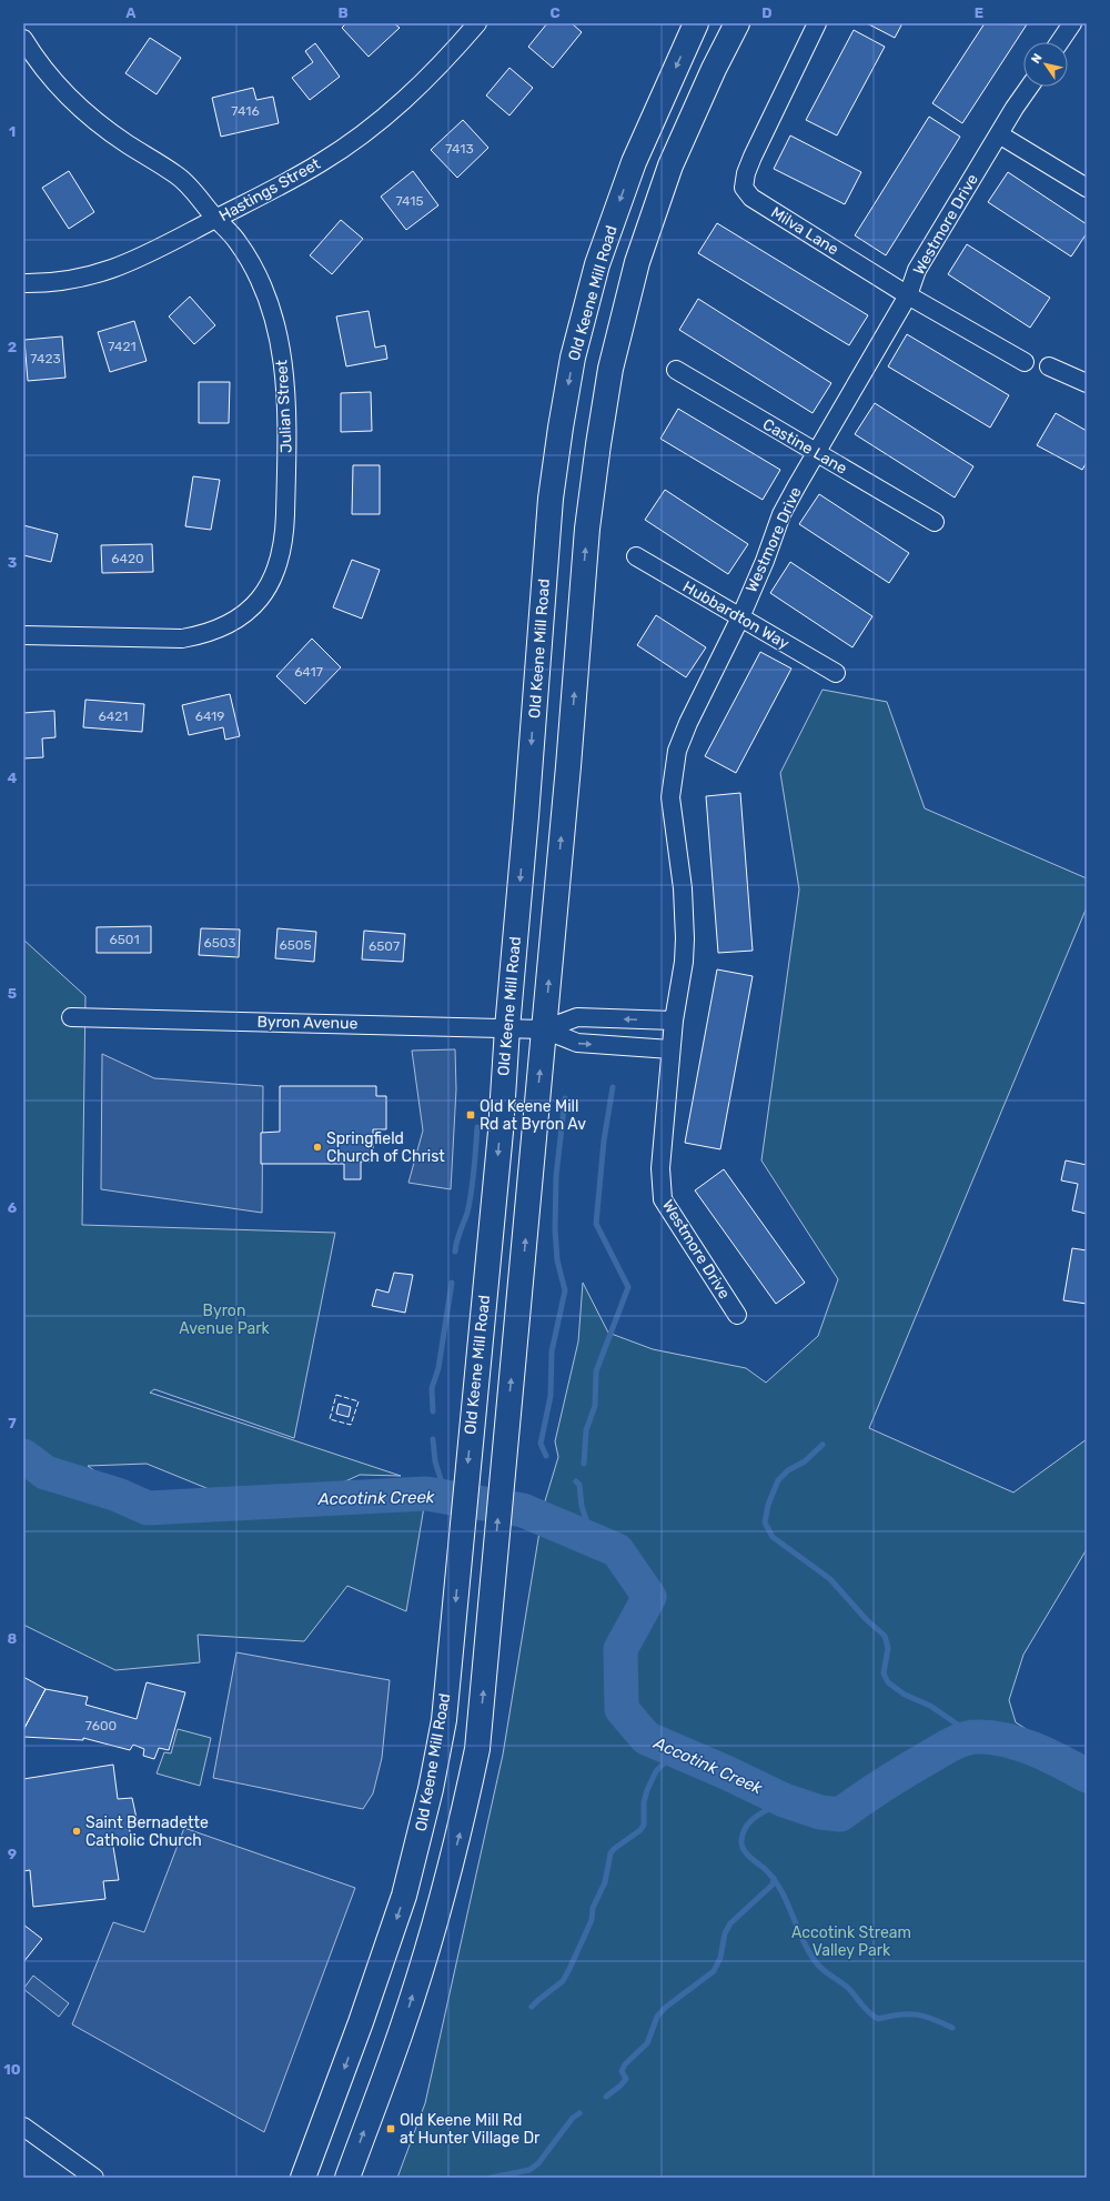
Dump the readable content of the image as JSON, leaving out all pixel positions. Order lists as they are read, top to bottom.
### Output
{
  "streets": {
    "main road": ["Old Keene Mill Road"],
    "street": [
      "Hastings Street",
      "Westmore Drive",
      "Milva Lane",
      "Julian Street",
      "Castine Lane",
      "Hubbardton Way",
      "Byron Avenue"
    ]
  },
  "crossings": [
    ["Hastings Street", "Julian Street"],
    ["Westmore Drive", "Milva Lane"],
    ["Westmore Drive", "Castine Lane"],
    ["Westmore Drive", "Hubbardton Way"],
    ["Old Keene Mill Road", "Byron Avenue"]
  ],
  "water": ["Accotink Creek"],
  "parks": ["Byron Avenue Park", "Accotink Stream Valley Park"],
  "places": {
    "transit": ["Old Keene Mill Rd at Byron Av", "Old Keene Mill Rd at Hunter Village Dr"],
    "other": ["Springfield Church of Christ", "Saint Bernadette Catholic Church"]
  },
  "house_numbers": [
    "7416",
    "7413",
    "7415",
    "7421",
    "7423",
    "6420",
    "6417",
    "6421",
    "6419",
    "6501",
    "6503",
    "6505",
    "6507",
    "7600"
  ],
  "north": "top left",
  "grid": {
    "columns": [
      "A",
      "B",
      "C",
      "D",
      "E"
    ],
    "rows": [
      "1",
      "2",
      "3",
      "4",
      "5",
      "6",
      "7",
      "8",
      "9",
      "10"
    ]
  }
}
